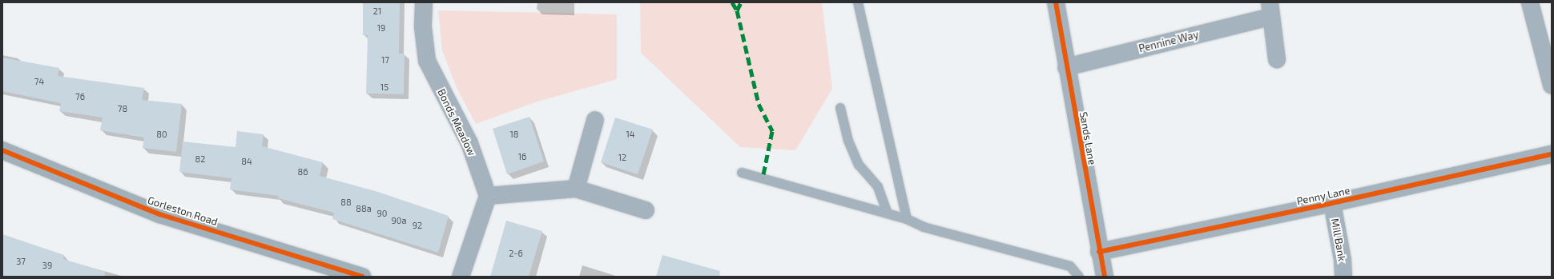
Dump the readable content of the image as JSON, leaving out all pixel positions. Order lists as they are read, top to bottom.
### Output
{
  "streets": {
    "main road": ["Gorleston Road"],
    "street": [
      "Pennine Way",
      "Bonds Meadow",
      "Sands Lane",
      "Penny Lane",
      "Mill Bank"
    ]
  },
  "crossings": [
    ["Pennine Way", "Sands Lane"],
    ["Sands Lane", "Penny Lane"],
    ["Penny Lane", "Mill Bank"]
  ],
  "house_numbers": [
    "21",
    "19",
    "17",
    "74",
    "15",
    "76",
    "78",
    "80",
    "18",
    "14",
    "16",
    "12",
    "82",
    "84",
    "86",
    "88",
    "88a",
    "90",
    "90a",
    "92",
    "2-6",
    "37",
    "39"
  ]
}
